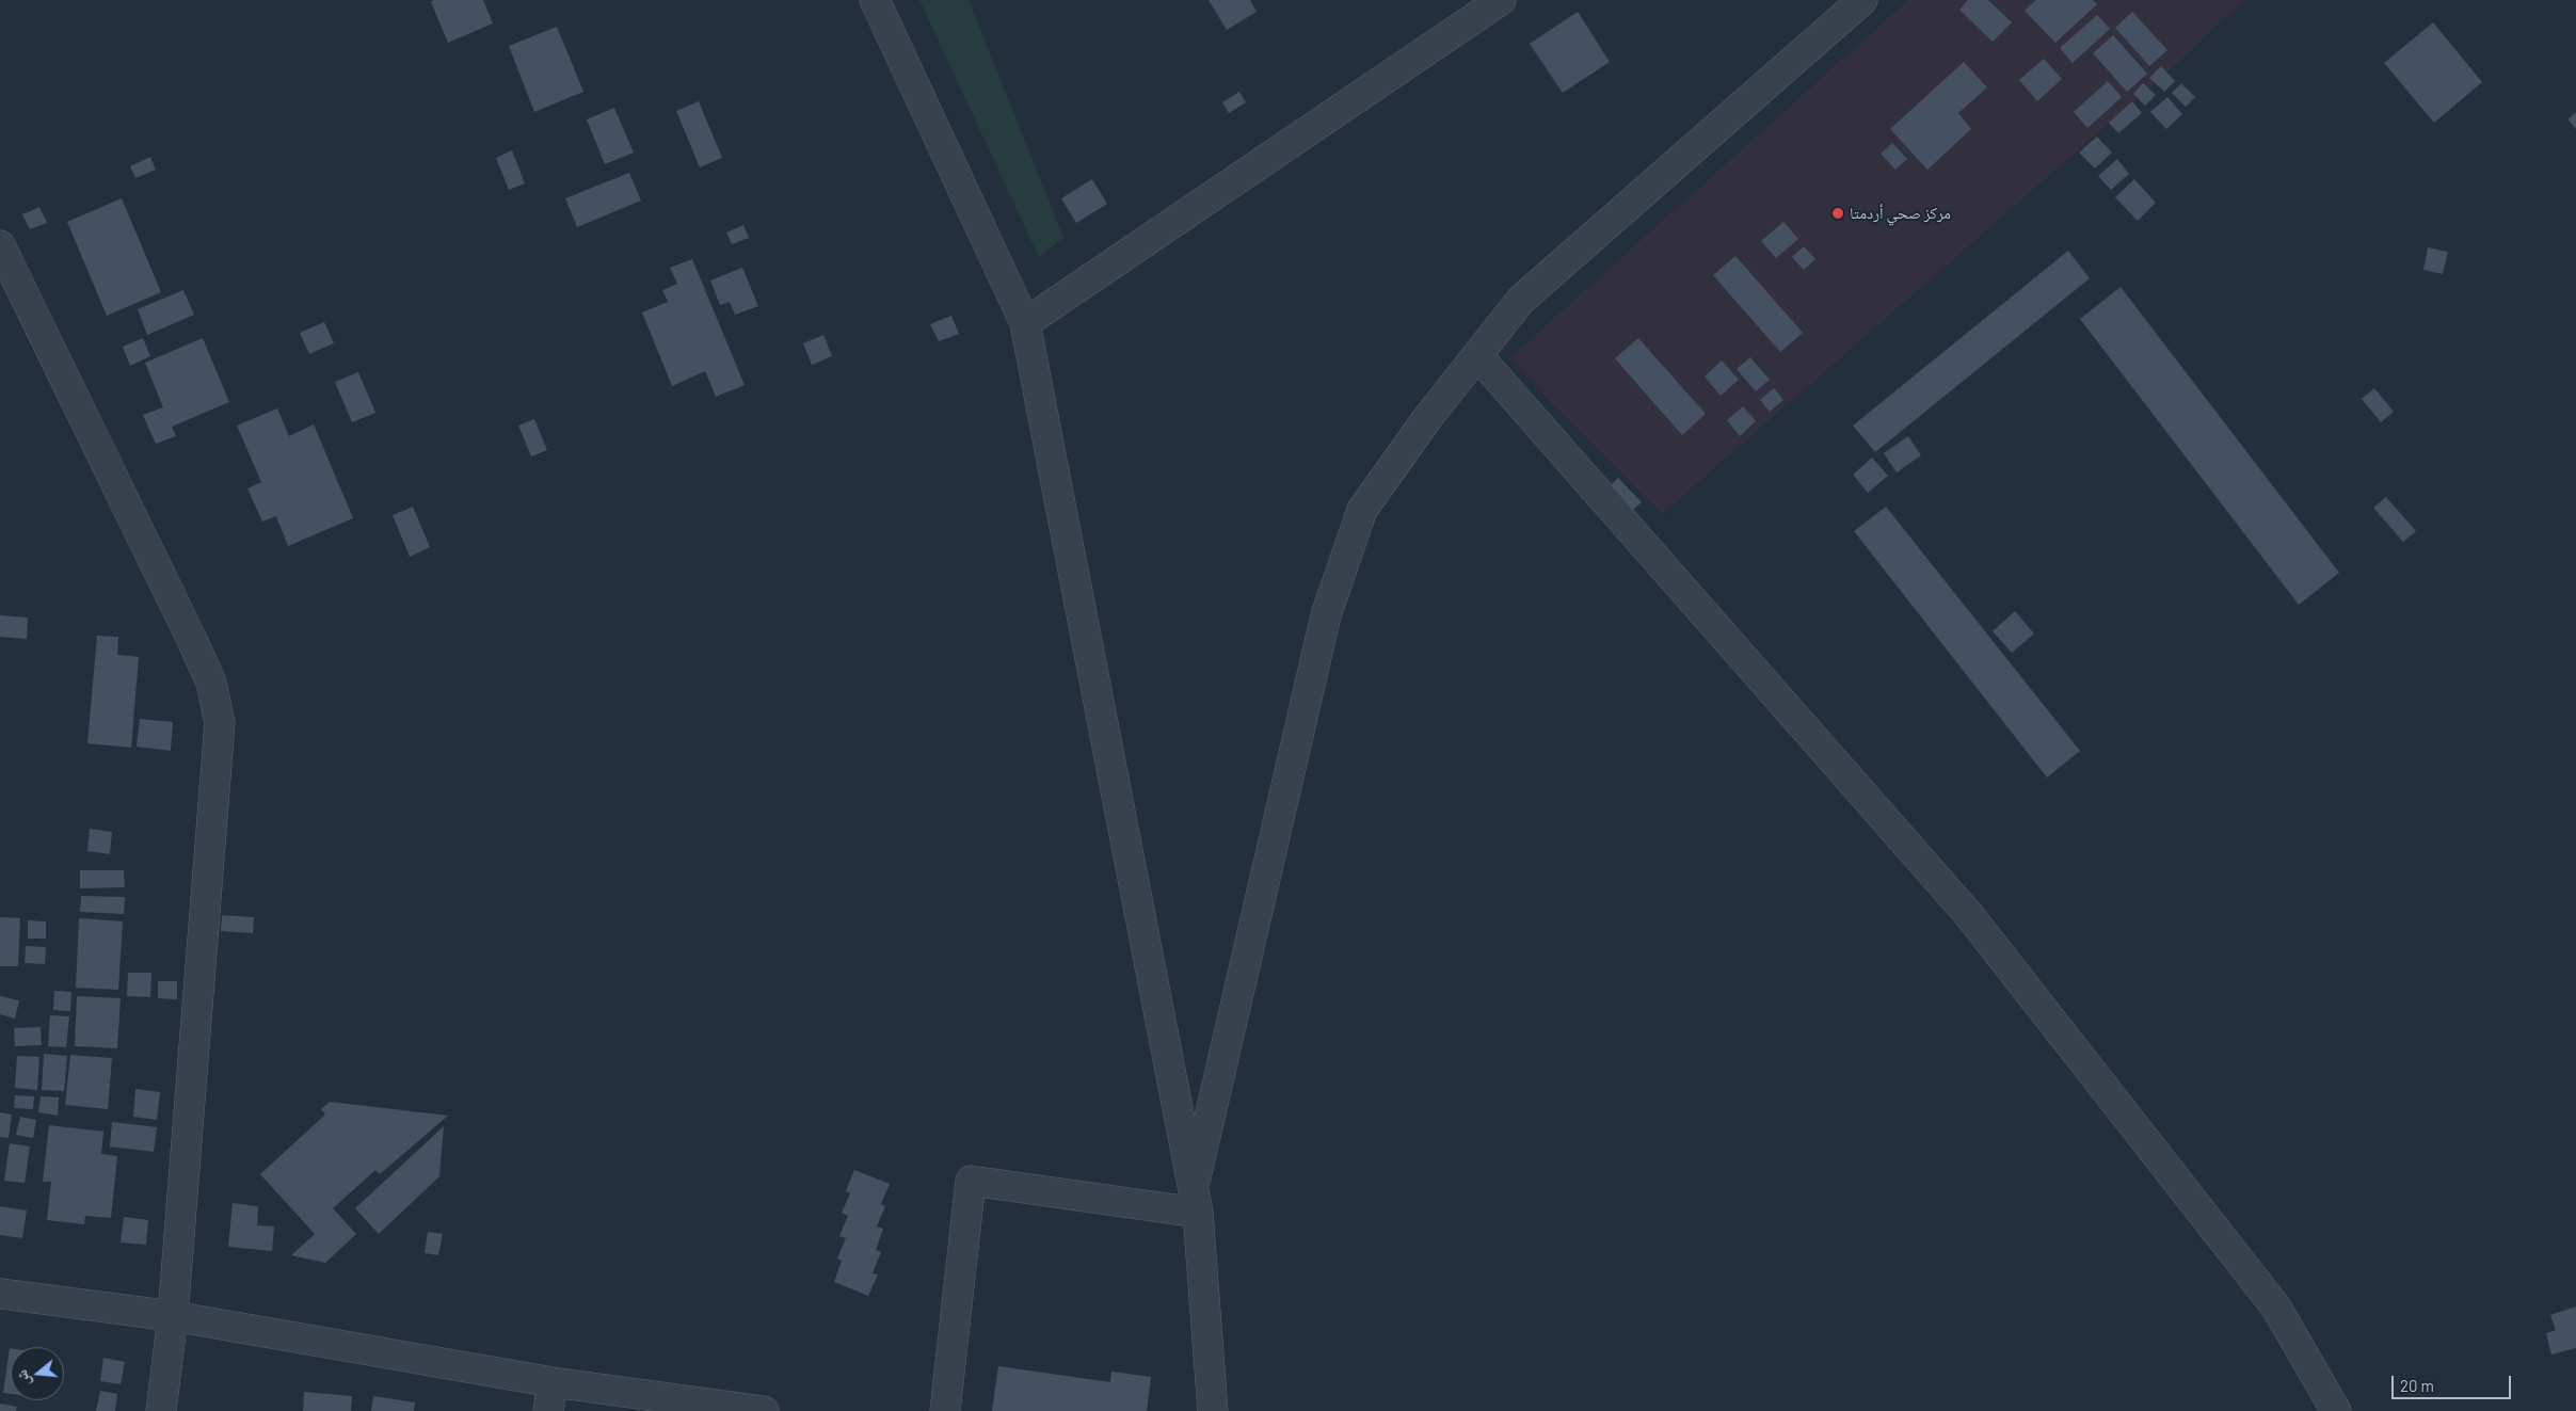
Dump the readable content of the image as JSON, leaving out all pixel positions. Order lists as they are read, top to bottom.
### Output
{
  "places": ["مركز صحي أردمتا"],
  "scale_bar": "20 m",
  "north": "left"
}
